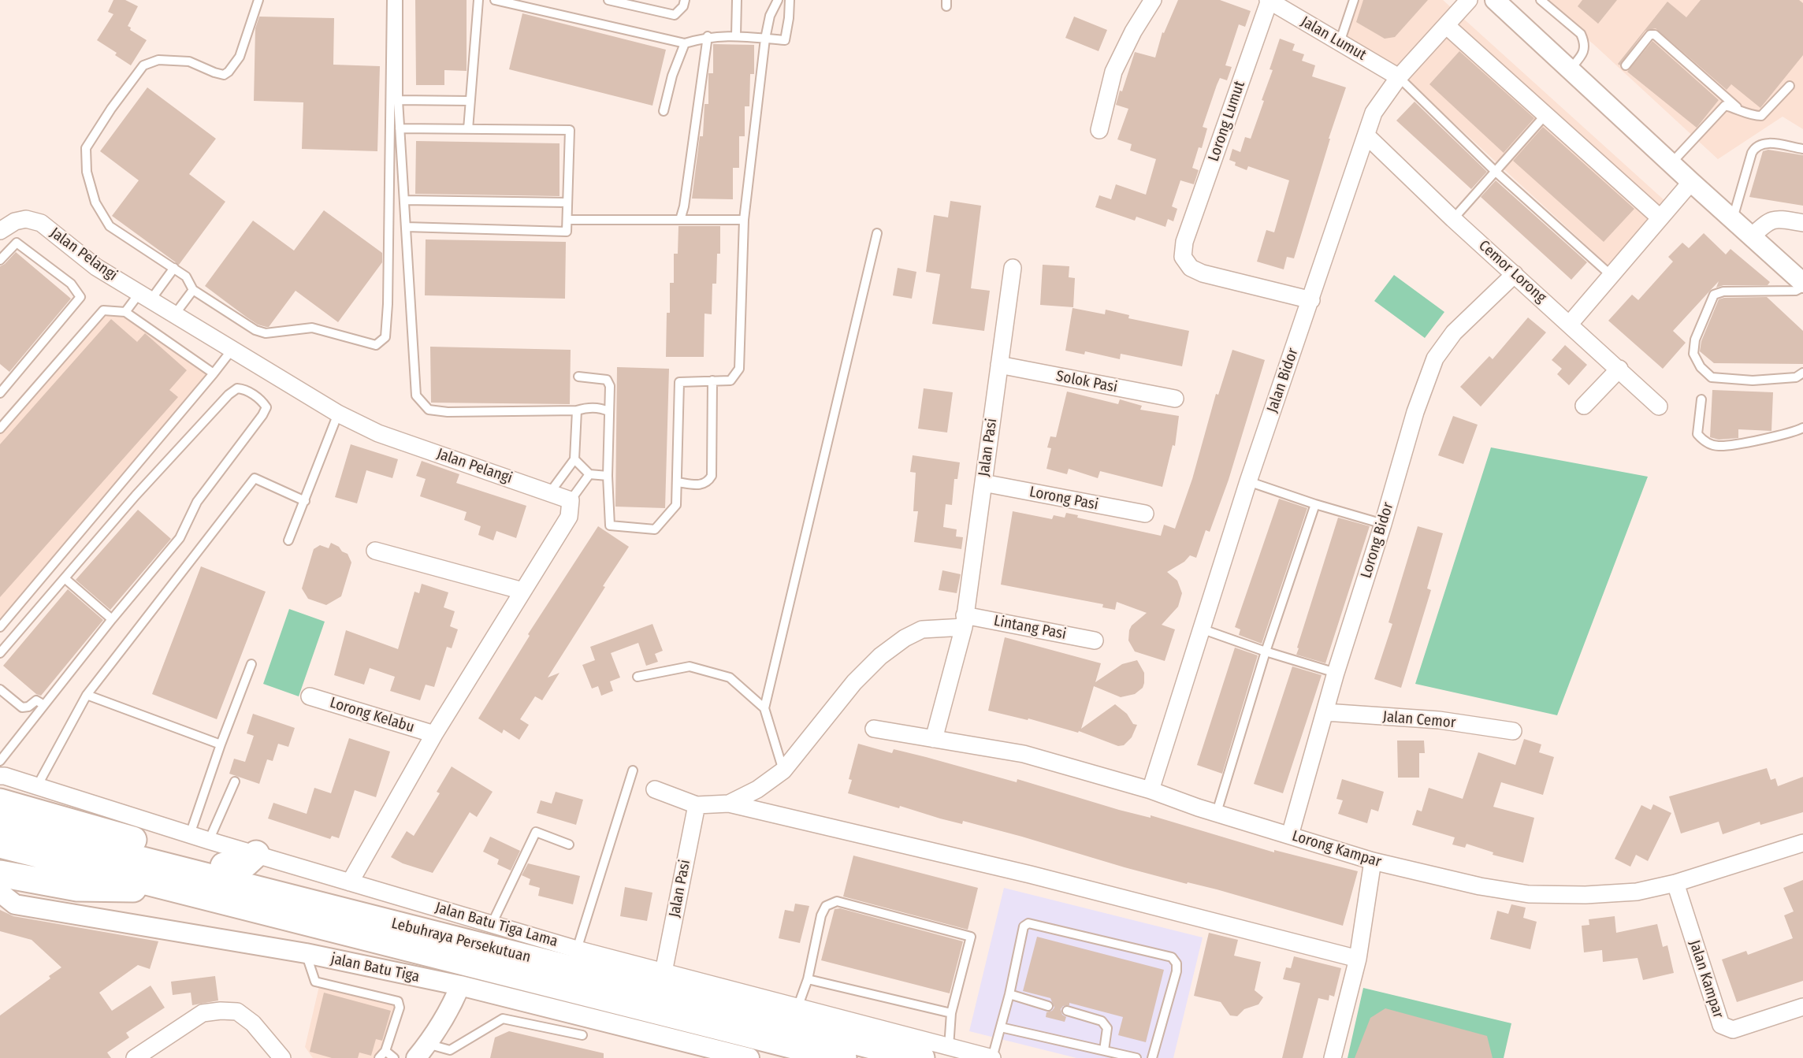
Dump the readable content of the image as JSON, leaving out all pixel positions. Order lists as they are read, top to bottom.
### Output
{
  "streets": {
    "highway": ["Lebuhraya Persekutuan"],
    "street": [
      "Jalan Lumut",
      "Lorong Lumut",
      "Jalan Pelangi",
      "Cemor Lorong",
      "Jalan Bidor",
      "Solok Pasi",
      "Jalan Pasi",
      "Lorong Pasi",
      "Lorong Bidor",
      "Lintang Pasi",
      "Lorong Kelabu",
      "Jalan Cemor",
      "Lorong Kampar",
      "Jalan Batu Tiga Lama",
      "jalan Batu Tiga",
      "Jalan Kampar"
    ]
  },
  "crossings": [
    ["Jalan Lumut", "Lorong Lumut"],
    ["Jalan Lumut", "Jalan Bidor"],
    ["Lorong Lumut", "Jalan Bidor"],
    ["Cemor Lorong", "Jalan Bidor"],
    ["Cemor Lorong", "Lorong Bidor"],
    ["Jalan Bidor", "Lorong Kampar"],
    ["Solok Pasi", "Jalan Pasi"],
    ["Jalan Pasi", "Lorong Pasi"],
    ["Jalan Pasi", "Lintang Pasi"],
    ["Jalan Pasi", "Lorong Kampar"],
    ["Jalan Pasi", "Jalan Batu Tiga Lama"],
    ["Lorong Bidor", "Jalan Cemor"],
    ["Lorong Bidor", "Lorong Kampar"],
    ["Lorong Kampar", "Jalan Kampar"]
  ]
}
